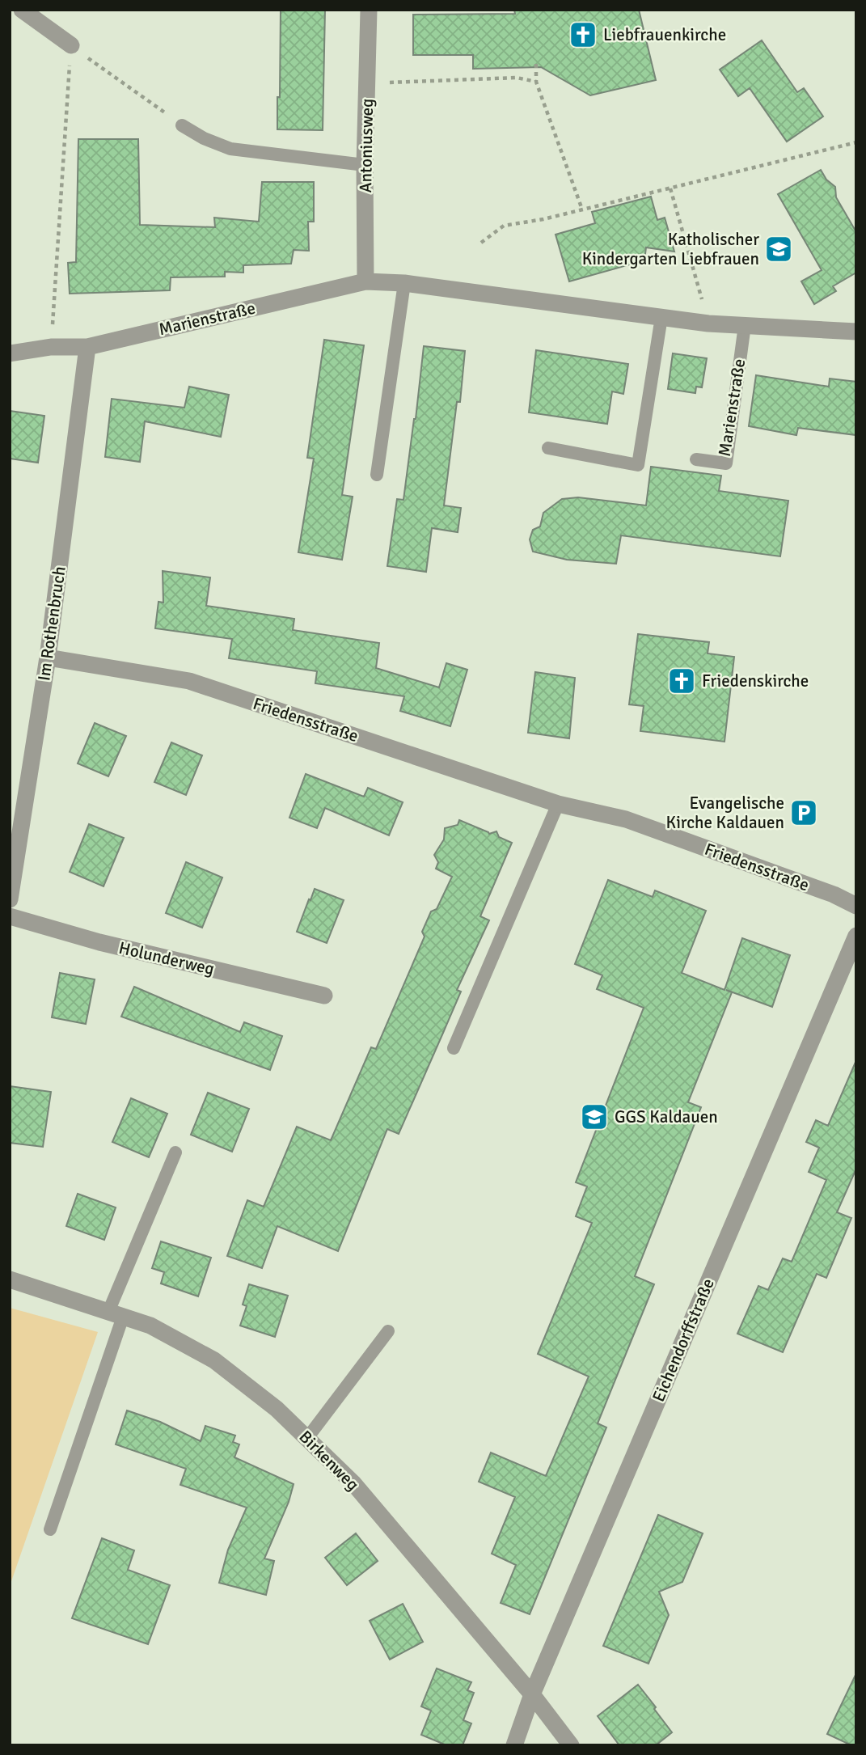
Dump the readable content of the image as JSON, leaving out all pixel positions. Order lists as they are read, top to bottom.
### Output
{
  "streets": {
    "street": [
      "Antoniusweg",
      "Marienstraße",
      "Im Rothenbruch",
      "Friedensstraße",
      "Holunderweg",
      "Eichendorffstraße",
      "Birkenweg"
    ]
  },
  "crossings": [
    ["Antoniusweg", "Marienstraße"],
    ["Marienstraße", "Im Rothenbruch"],
    ["Im Rothenbruch", "Friedensstraße"],
    ["Eichendorffstraße", "Birkenweg"]
  ],
  "places": {
    "church": ["Liebfrauenkirche", "Friedenskirche"],
    "school or university": ["Katholischer Kindergarten Liebfrauen", "GGS Kaldauen"],
    "parking": ["Evangelische Kirche Kaldauen"]
  }
}
